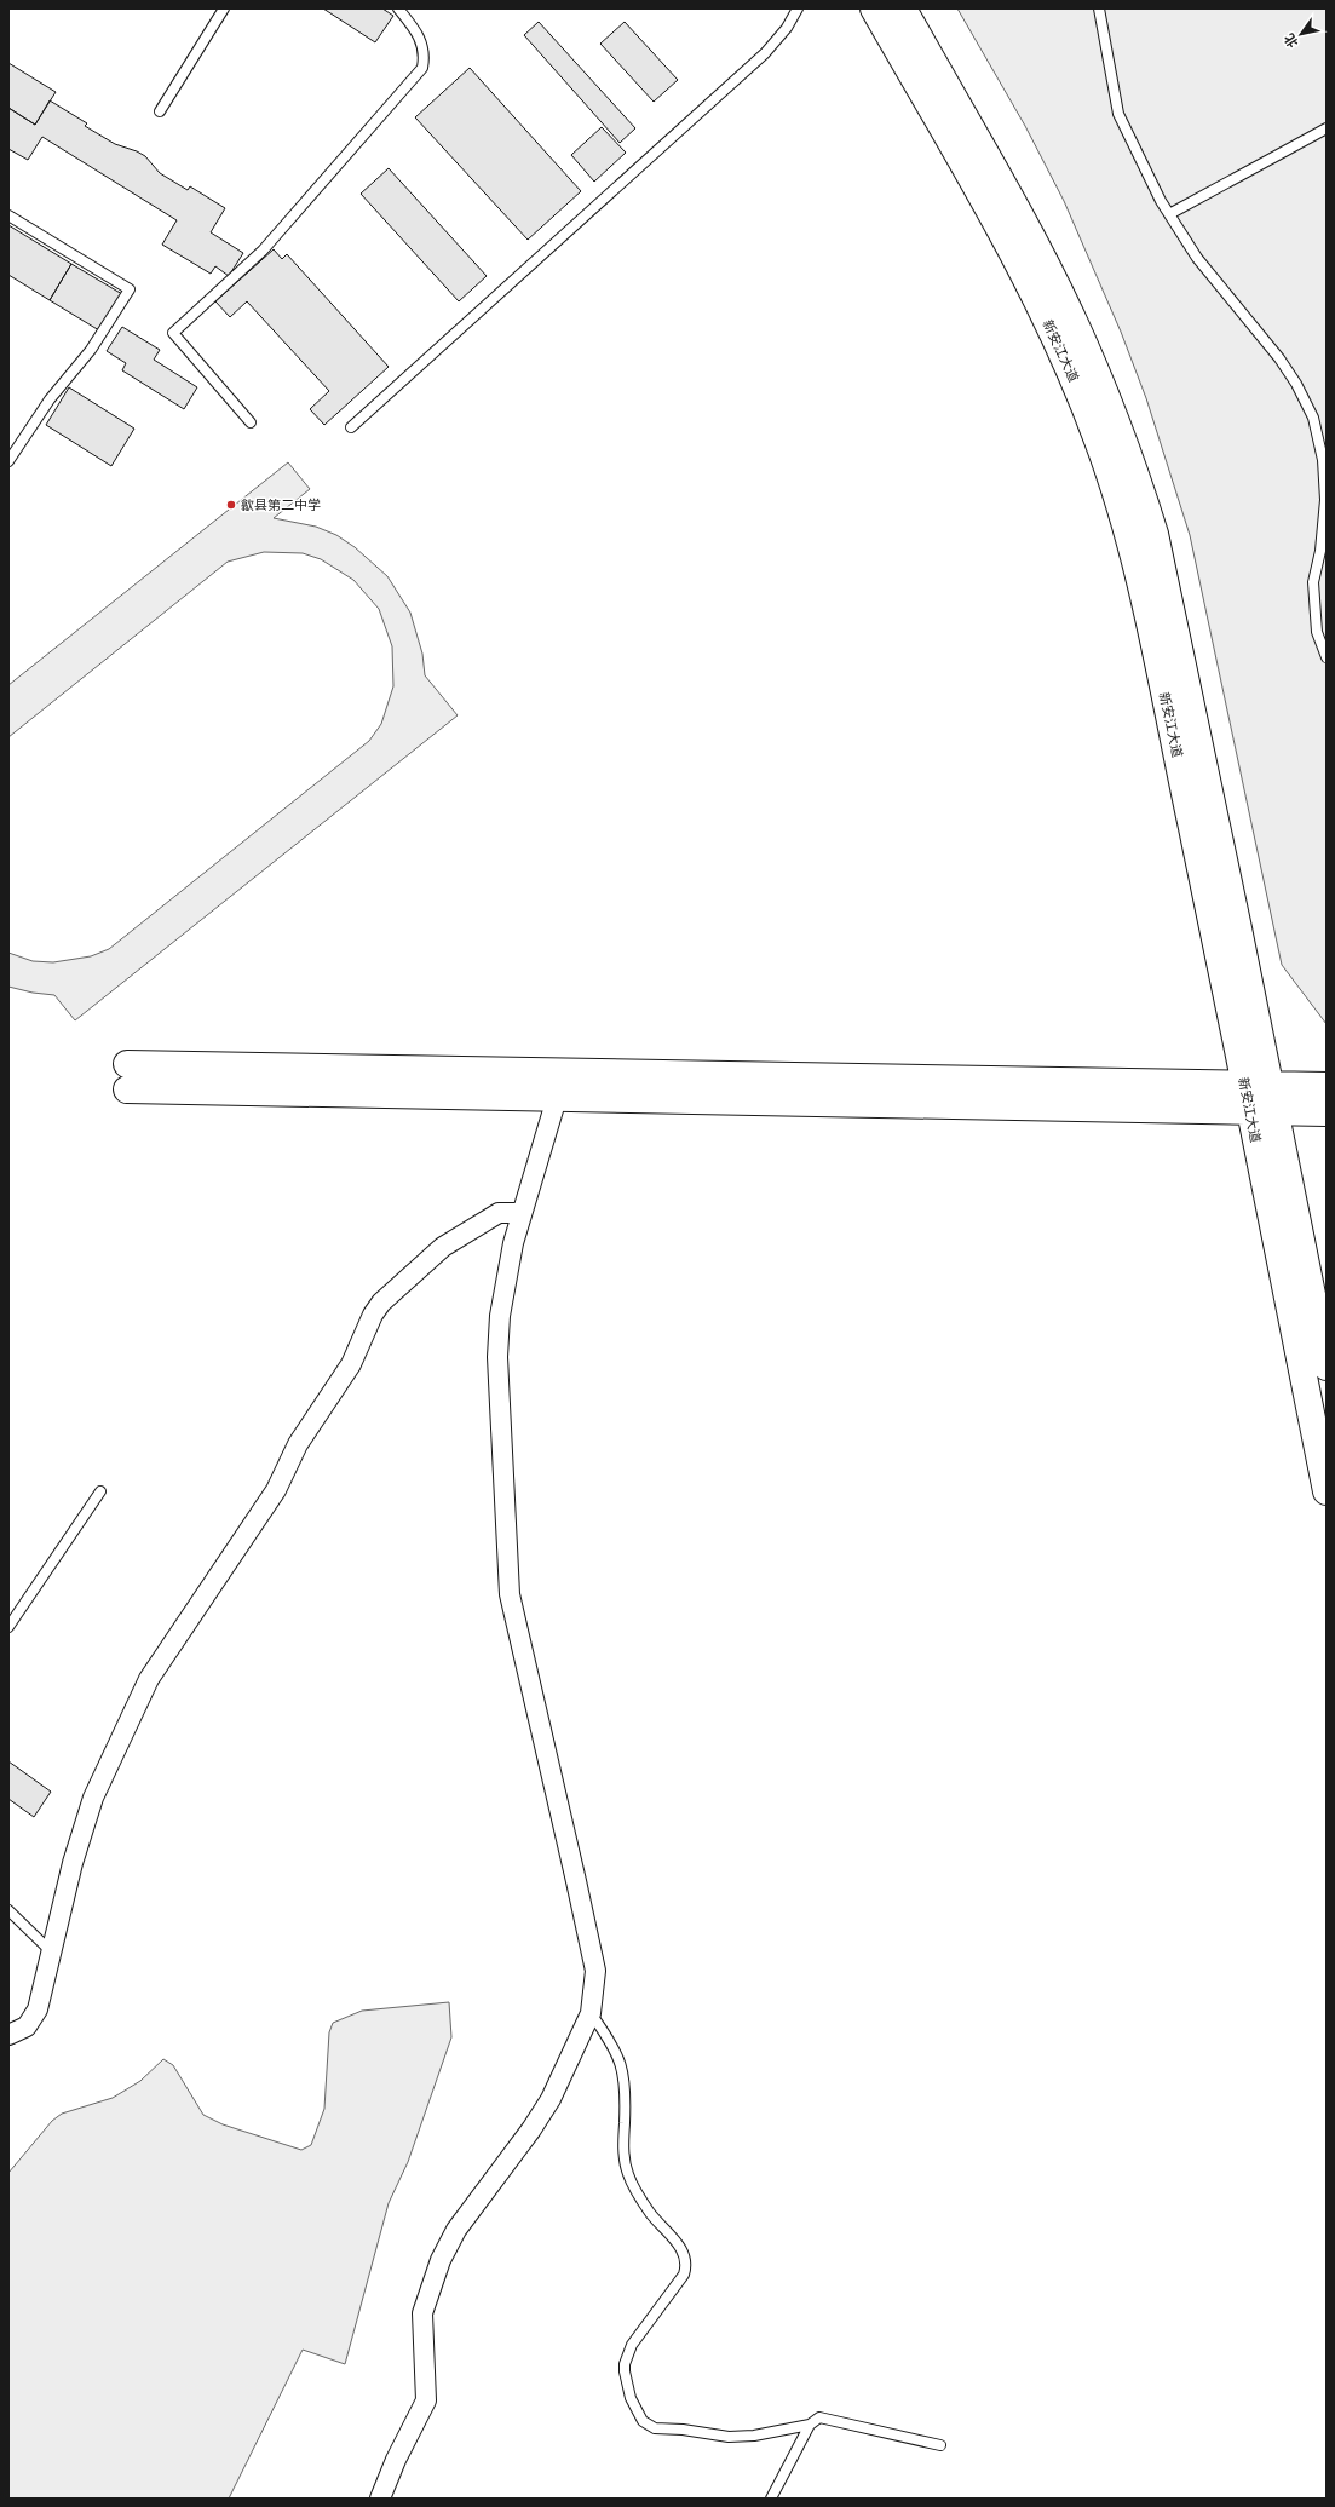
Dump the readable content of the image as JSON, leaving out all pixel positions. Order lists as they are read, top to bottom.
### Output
{
  "streets": {
    "main road": ["新安江大道"]
  },
  "places": ["歙县第二中学"],
  "north": "bottom left"
}
